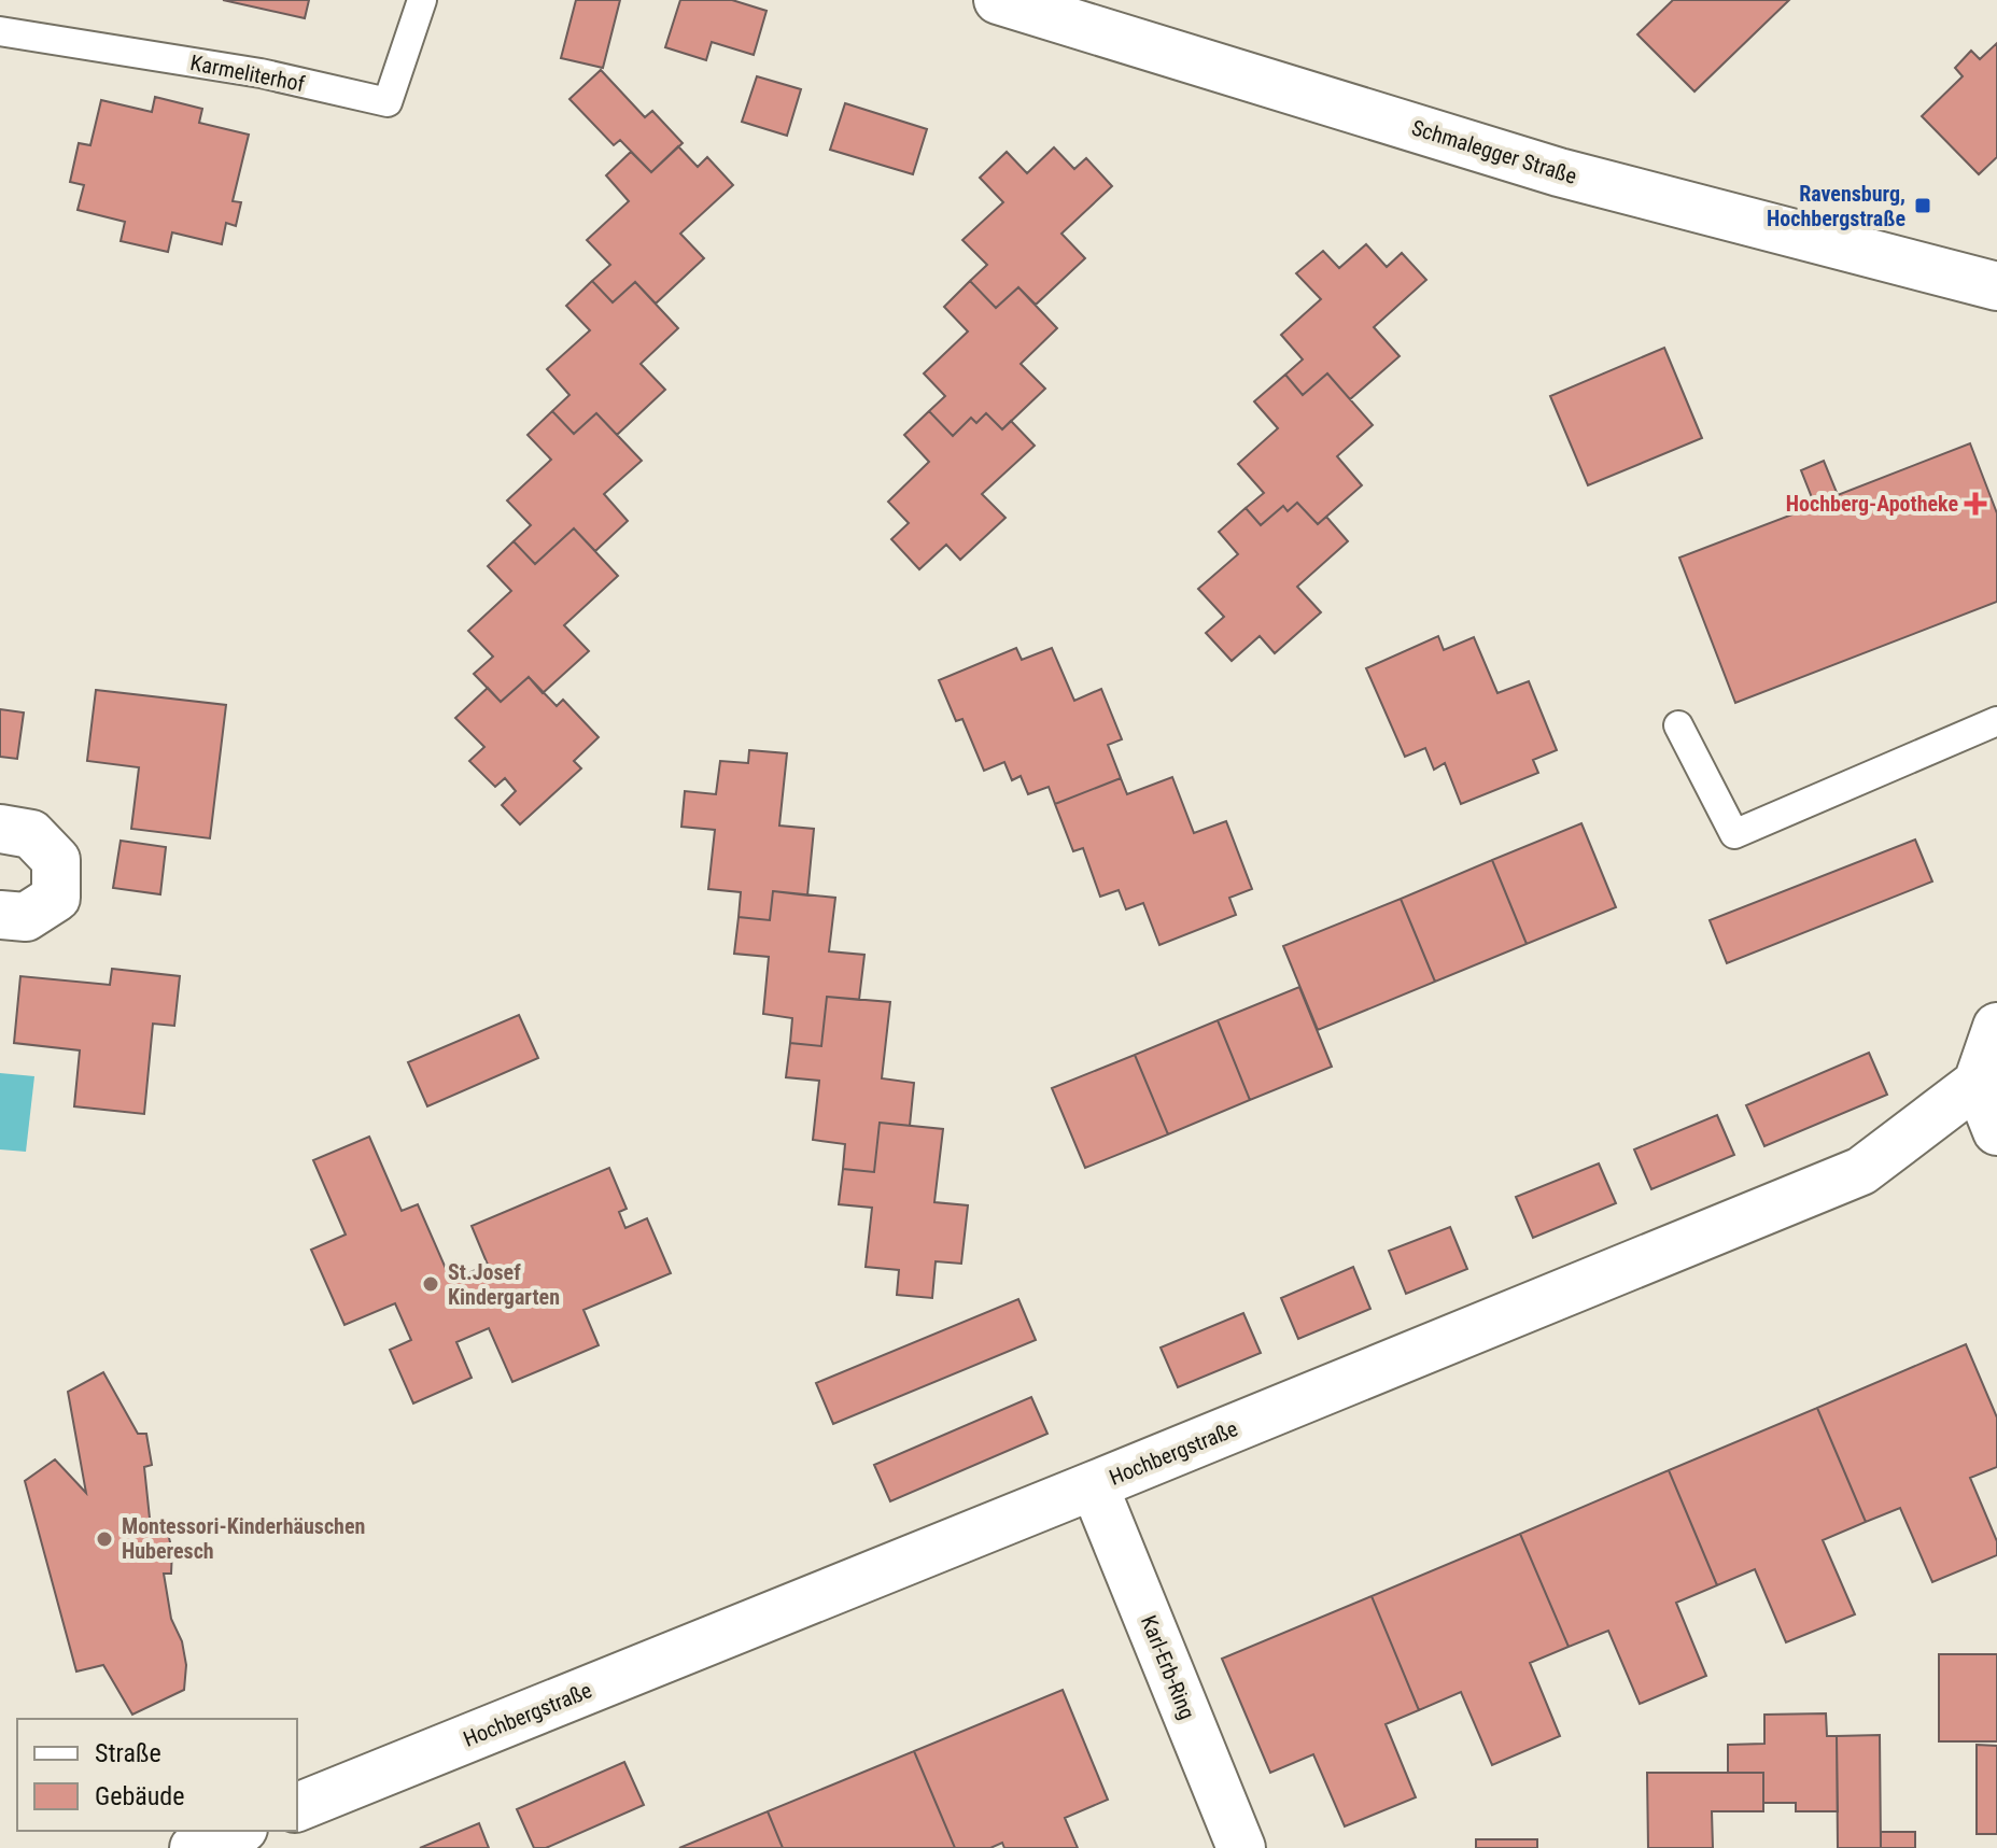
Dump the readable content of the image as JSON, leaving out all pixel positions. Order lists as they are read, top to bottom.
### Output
{
  "streets": {
    "street": ["Schmalegger Straße", "Hochbergstraße", "Karl-Erb-Ring"],
    "lane": ["Karmeliterhof"]
  },
  "crossings": [
    ["Hochbergstraße", "Karl-Erb-Ring"]
  ],
  "places": {
    "transit": ["Ravensburg, Hochbergstraße"],
    "health": ["Hochberg-Apotheke"],
    "other": ["St.Josef Kindergarten", "Montessori-Kinderhäuschen Huberesch"]
  },
  "legend": ["Straße", "Gebäude"]
}
